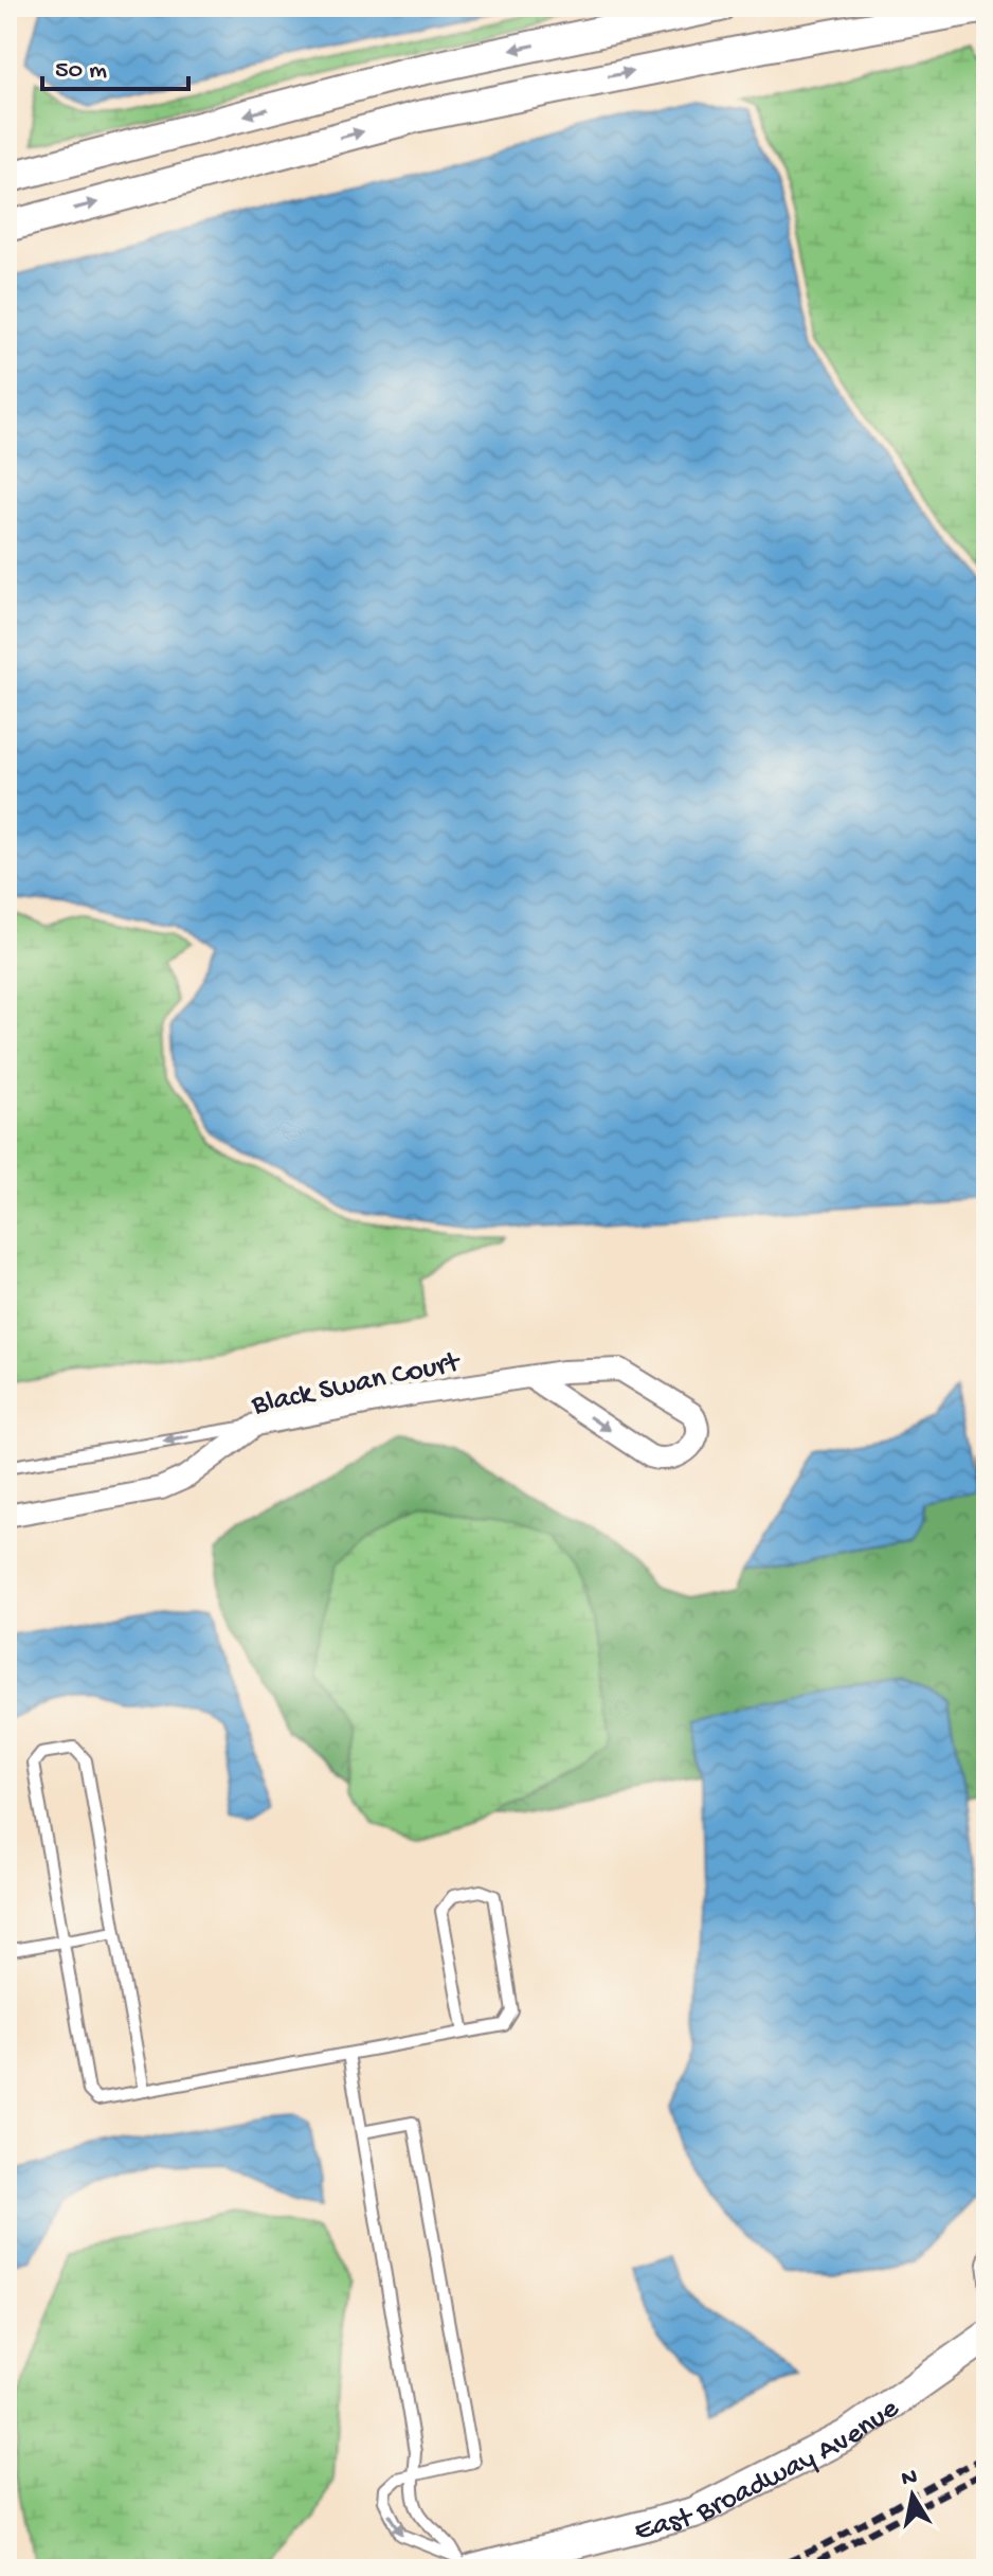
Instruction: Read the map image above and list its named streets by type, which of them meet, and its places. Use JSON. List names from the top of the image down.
{
  "streets": {
    "main road": ["East Broadway Avenue"],
    "street": ["Black Swan Court"]
  },
  "scale_bar": "50 m",
  "north": "top"
}
